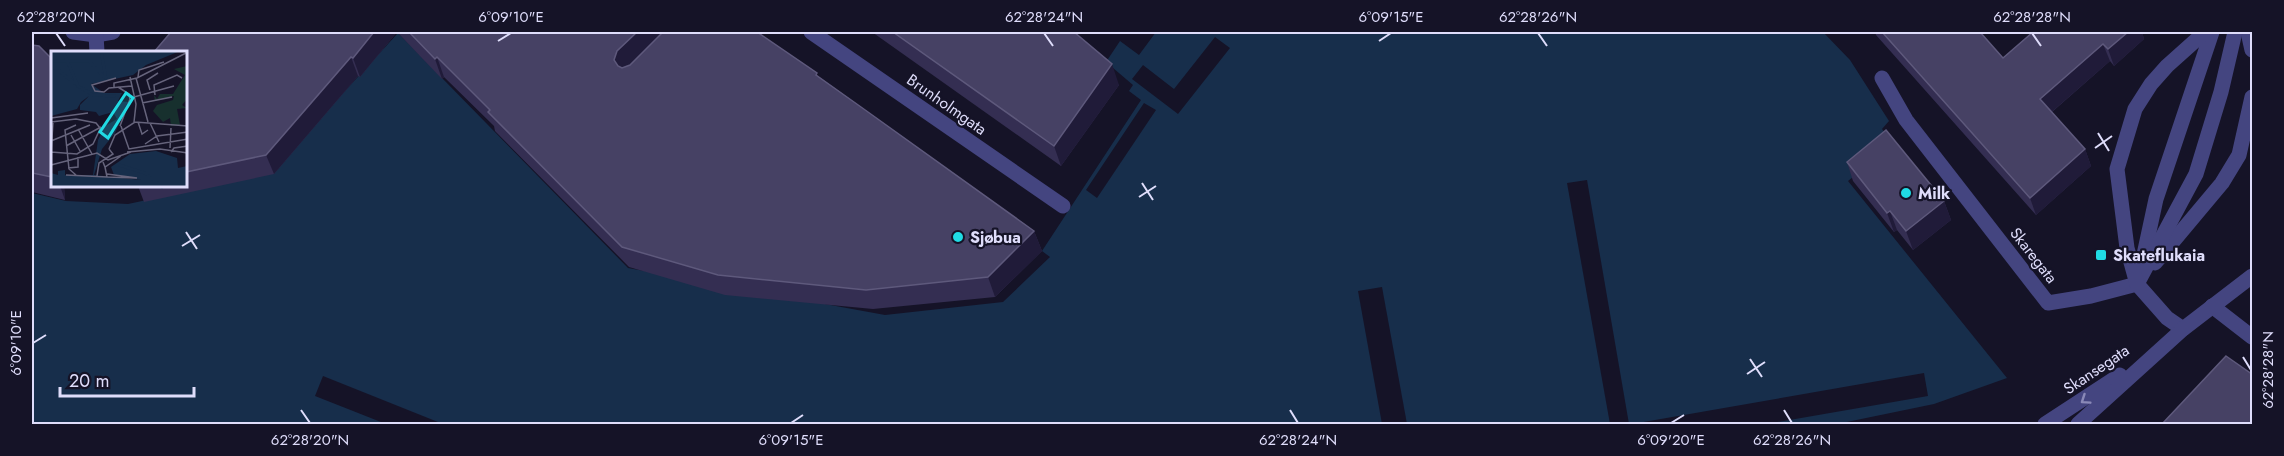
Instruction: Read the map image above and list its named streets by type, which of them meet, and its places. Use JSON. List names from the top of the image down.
{
  "streets": {
    "street": ["Brunholmgata", "Skaregata", "Skansegata"]
  },
  "places": {
    "other": ["Milk", "Sjøbua"],
    "transit": ["Skateflukaia"]
  },
  "scale_bar": "20 m",
  "coordinates": [
    "62°28'20\"N",
    "6°09'10\"E",
    "62°28'24\"N",
    "6°09'15\"E",
    "62°28'26\"N",
    "62°28'28\"N",
    "6°09'20\"E"
  ]
}
